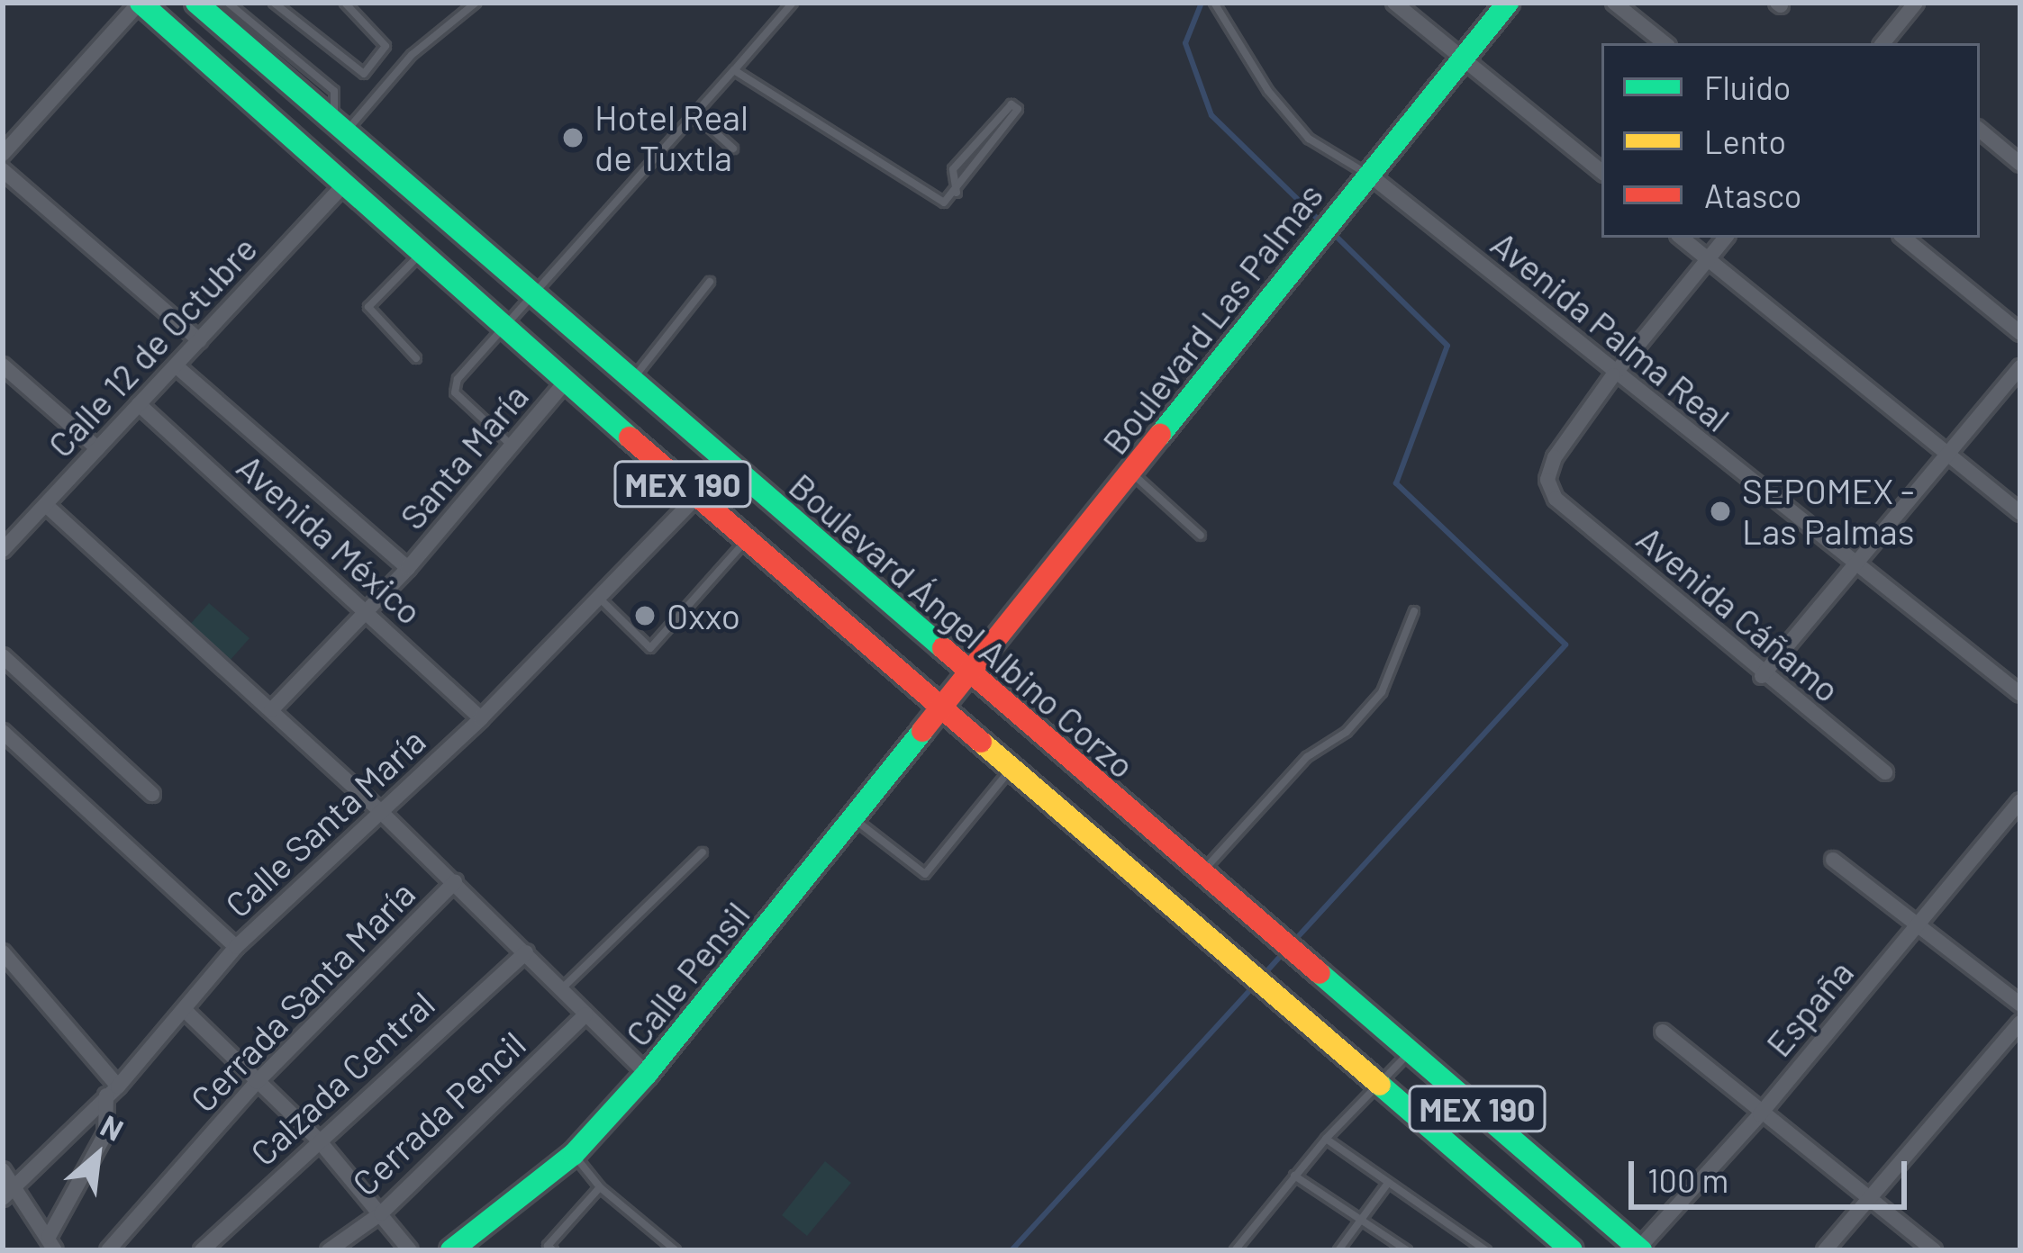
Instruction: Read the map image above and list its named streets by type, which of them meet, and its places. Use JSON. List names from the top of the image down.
{
  "streets": {
    "main road": [
      "Boulevard Las Palmas",
      "MEX 190",
      "Boulevard Ángel Albino Corzo",
      "Calle Pensil"
    ],
    "street": [
      "Avenida Palma Real",
      "Calle 12 de Octubre",
      "Santa María",
      "Avenida México",
      "Avenida Cáñamo",
      "Calle Santa María",
      "Cerrada Santa María",
      "España",
      "Calzada Central",
      "Cerrada Pencil"
    ]
  },
  "crossings": [
    ["Boulevard Las Palmas", "Avenida Palma Real"],
    ["Boulevard Las Palmas", "MEX 190"],
    ["Boulevard Las Palmas", "Boulevard Ángel Albino Corzo"],
    ["Boulevard Las Palmas", "Calle Pensil"],
    ["Avenida Palma Real", "Avenida Cáñamo"],
    ["Calle 12 de Octubre", "MEX 190"],
    ["Calle 12 de Octubre", "Avenida México"],
    ["Santa María", "MEX 190"],
    ["Santa María", "Avenida México"],
    ["MEX 190", "Calle Santa María"],
    ["MEX 190", "Calle Pensil"],
    ["Avenida México", "Calle Santa María"],
    ["Boulevard Ángel Albino Corzo", "España"]
  ],
  "places": ["Hotel Real de Tuxtla", "SEPOMEX - Las Palmas", "Oxxo"],
  "legend": ["Fluido", "Lento", "Atasco"],
  "scale_bar": "100 m",
  "north": "top right"
}
